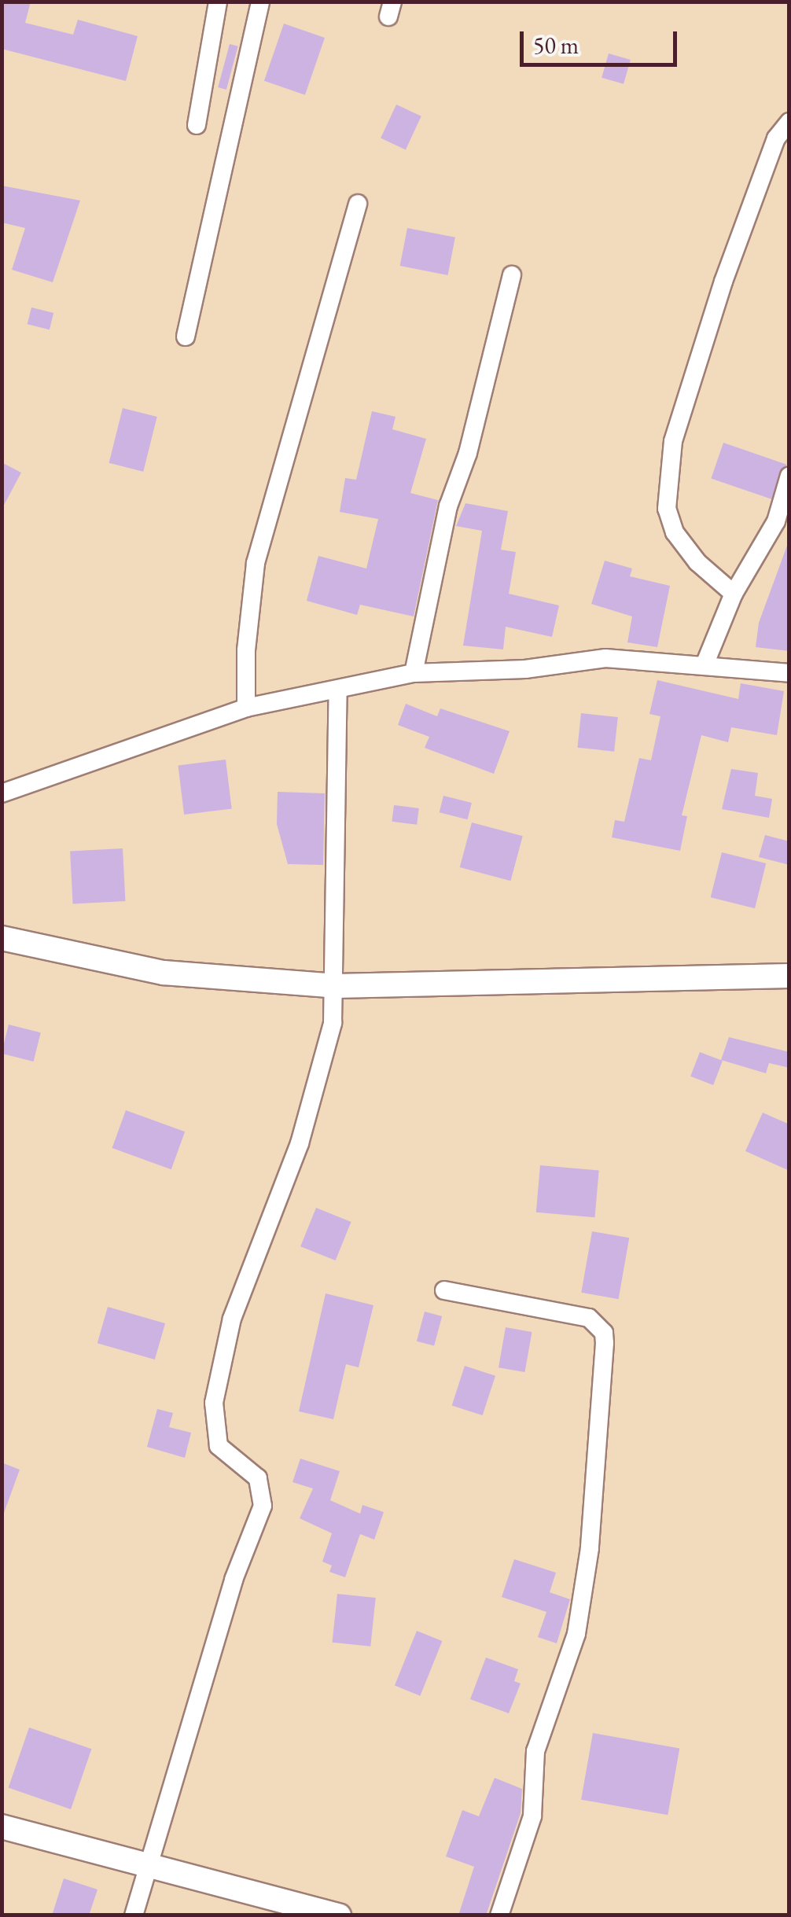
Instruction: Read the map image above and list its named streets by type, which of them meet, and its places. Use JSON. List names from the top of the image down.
{
  "scale_bar": "50 m"
}
